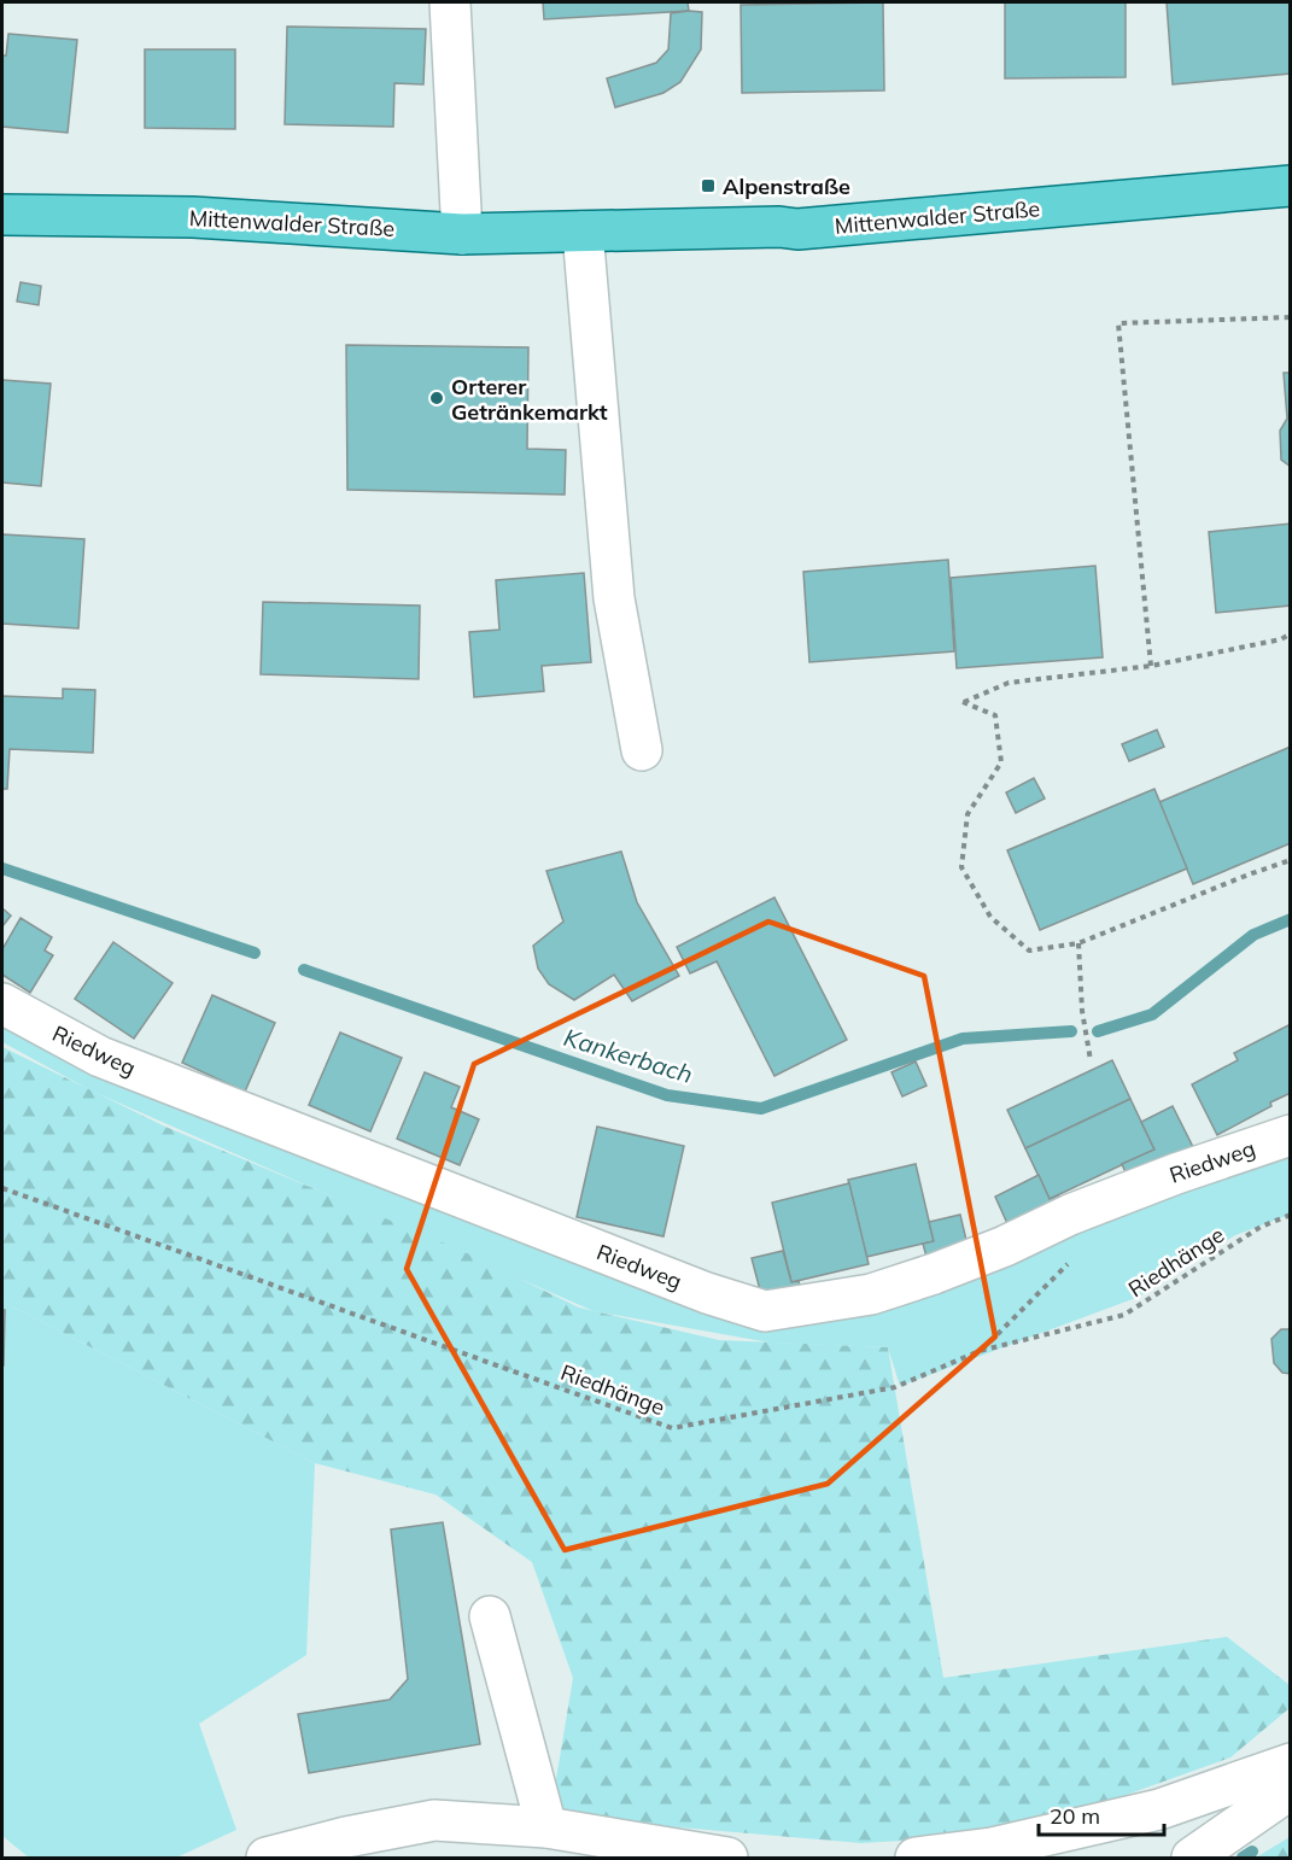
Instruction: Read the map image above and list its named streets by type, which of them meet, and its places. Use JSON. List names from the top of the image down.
{
  "streets": {
    "main road": ["Mittenwalder Straße"],
    "street": ["Riedweg"],
    "path": ["Riedhänge"]
  },
  "water": ["Kankerbach"],
  "places": {
    "transit": ["Alpenstraße"],
    "other": ["Orterer Getränkemarkt"]
  },
  "scale_bar": "20 m"
}
